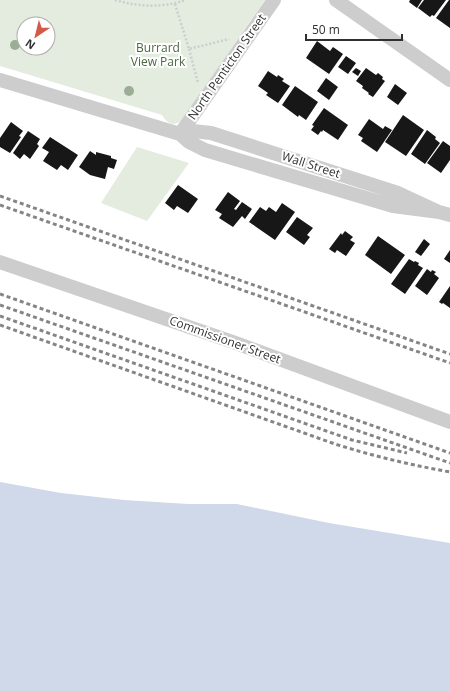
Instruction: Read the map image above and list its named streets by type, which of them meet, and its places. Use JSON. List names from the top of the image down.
{
  "streets": {
    "street": ["North Penticton Street", "Wall Street", "Commissioner Street"]
  },
  "crossings": [
    ["North Penticton Street", "Wall Street"]
  ],
  "parks": ["Burrard View Park"],
  "scale_bar": "50 m",
  "north": "bottom left"
}
